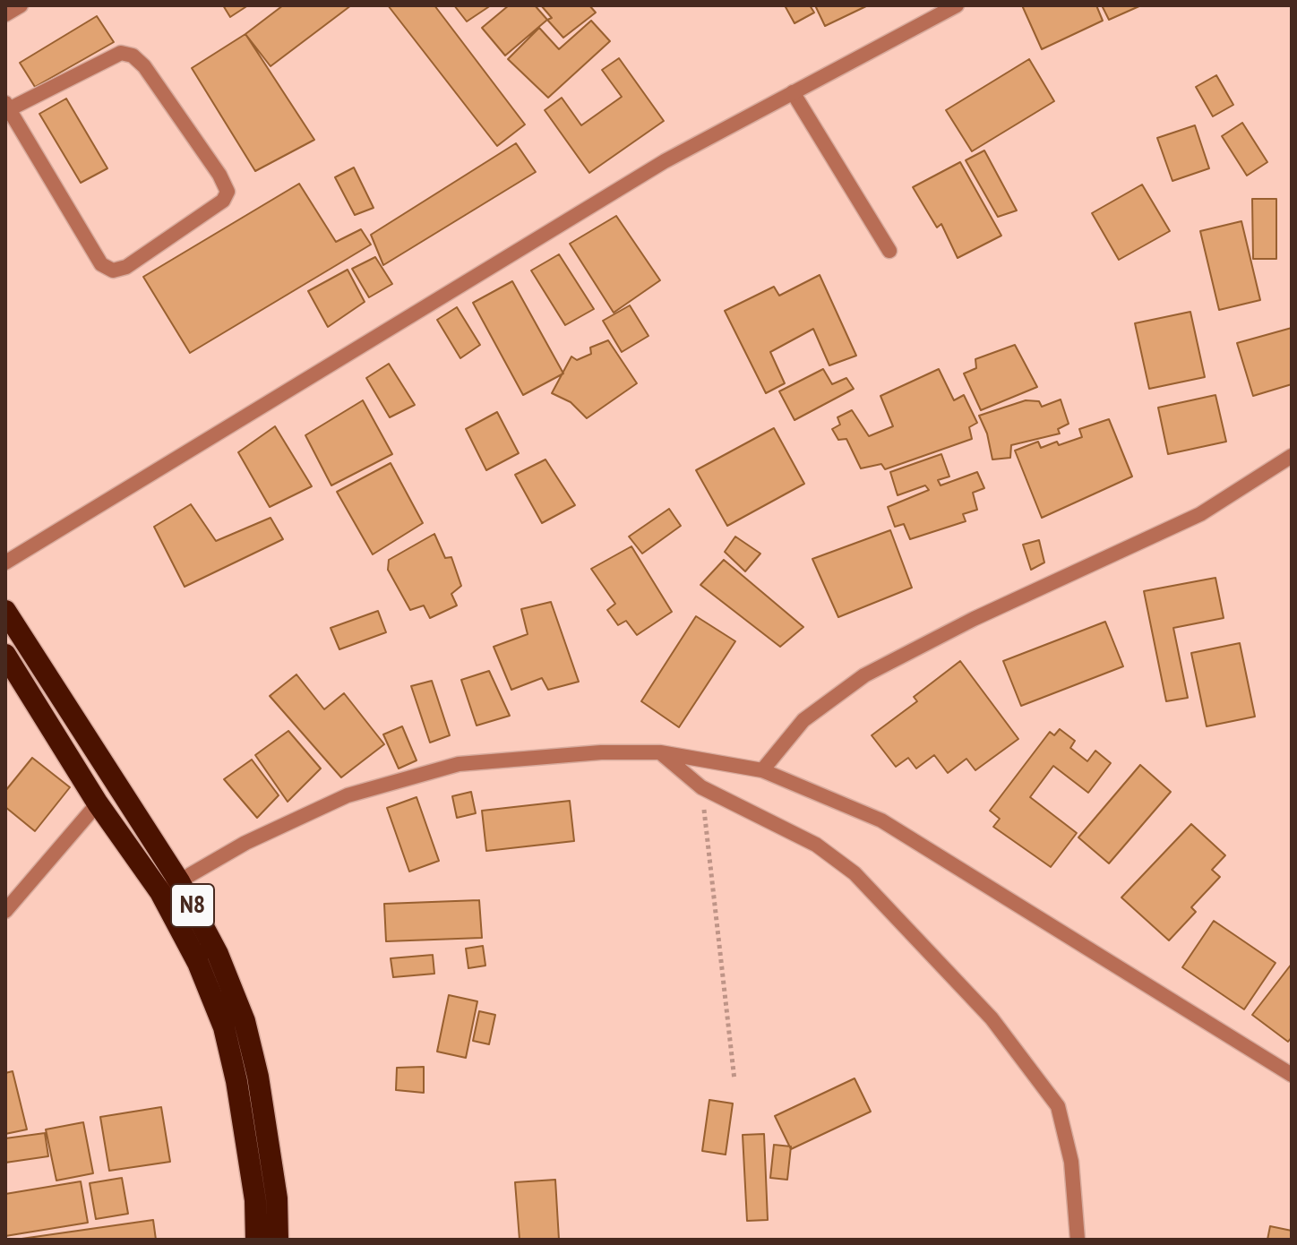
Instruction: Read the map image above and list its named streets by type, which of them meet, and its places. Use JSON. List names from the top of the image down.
{
  "streets": {
    "highway": ["N8"]
  }
}
